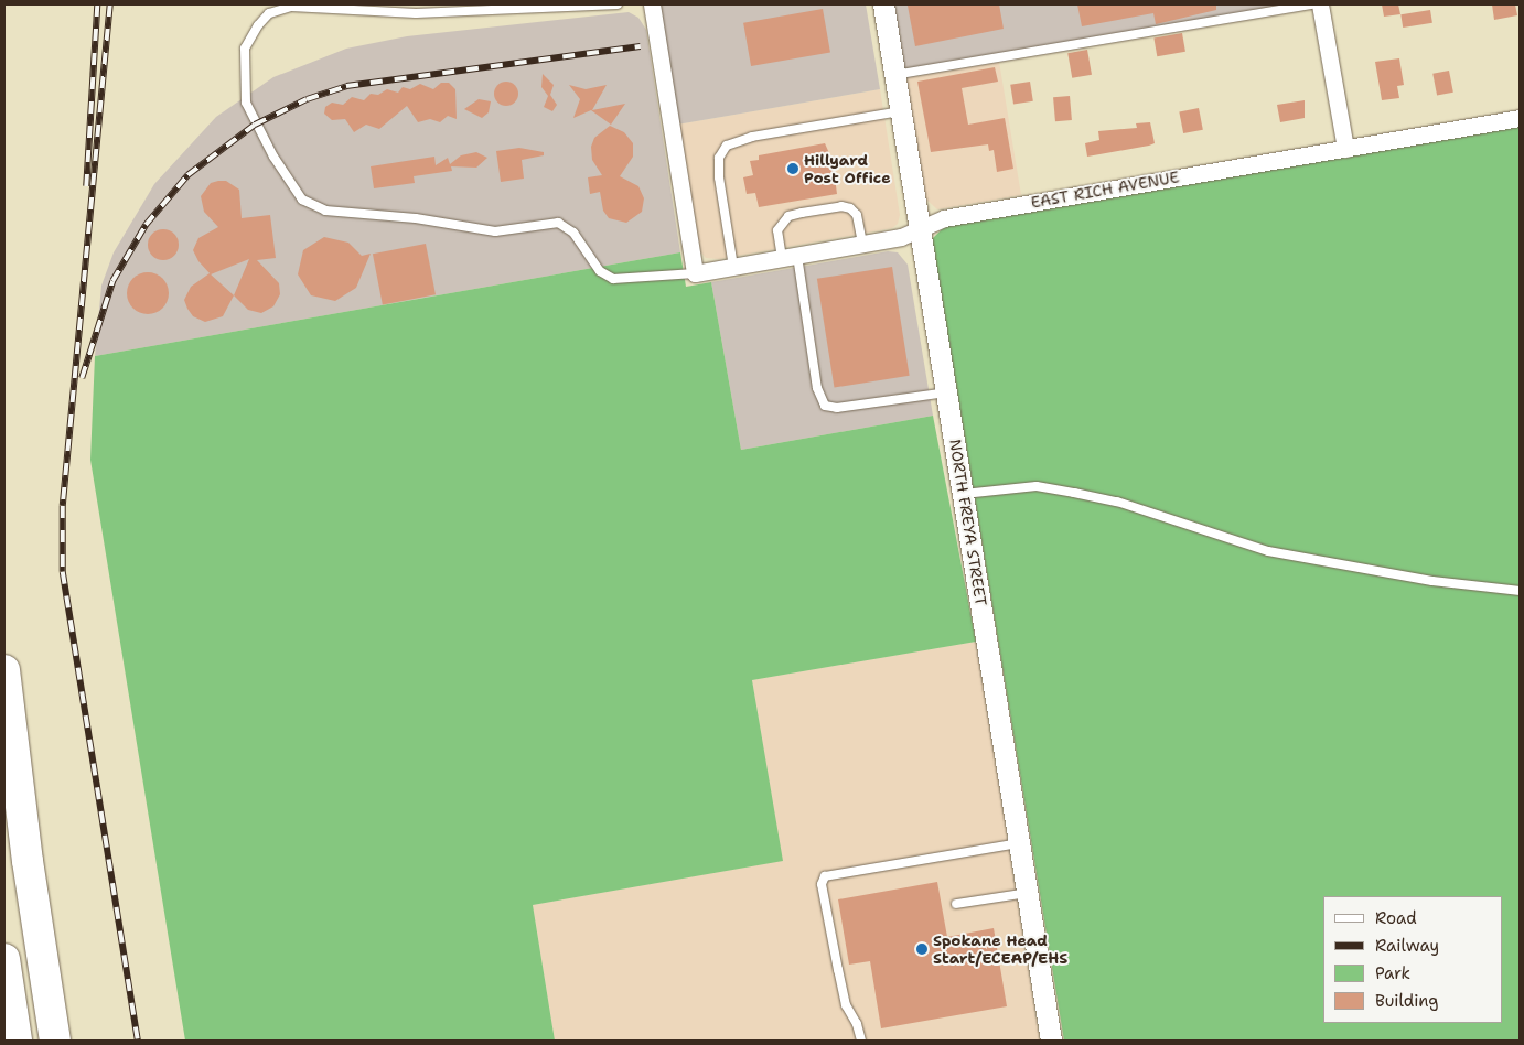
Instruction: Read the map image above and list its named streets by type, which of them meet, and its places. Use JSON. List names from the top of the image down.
{
  "streets": {
    "street": ["EAST RICH AVENUE", "NORTH FREYA STREET"]
  },
  "crossings": [
    ["EAST RICH AVENUE", "NORTH FREYA STREET"]
  ],
  "places": ["Hillyard Post Office", "Spokane Head Start/ECEAP/EHS"],
  "legend": [
    "Road",
    "Railway",
    "Park",
    "Building"
  ]
}
